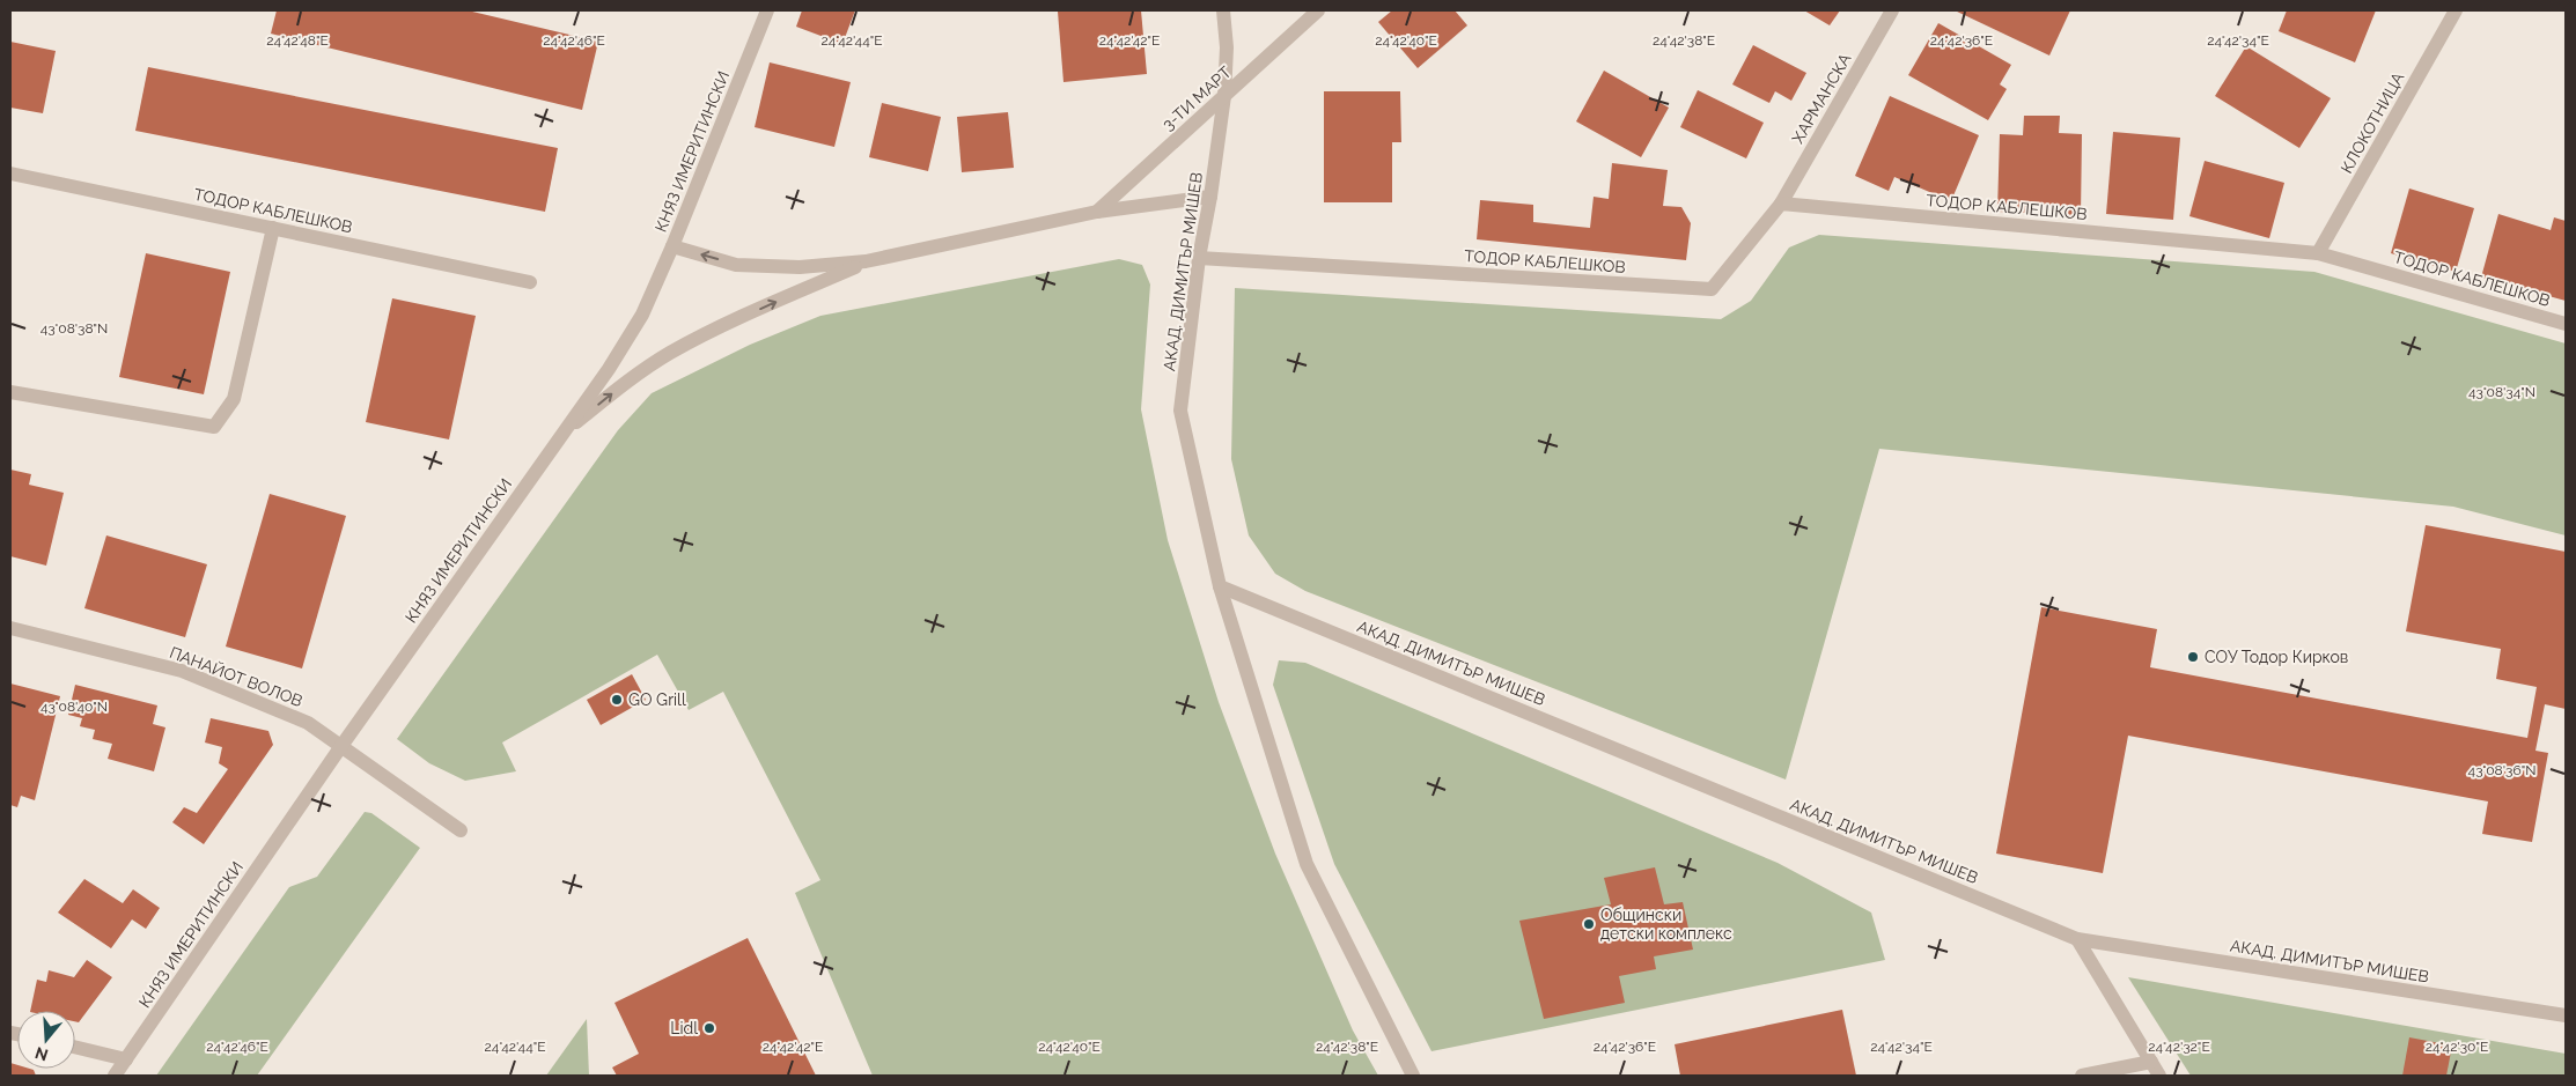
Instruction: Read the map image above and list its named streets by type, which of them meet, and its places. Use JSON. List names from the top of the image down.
{
  "streets": {
    "street": [
      "3-ТИ МАРТ",
      "ХАРМАНСКА",
      "КЛОКОТНИЦА",
      "КНЯЗ ИМЕРИТИНСКИ",
      "ТОДОР КАБЛЕШКОВ",
      "АКАД. ДИМИТЪР МИШЕВ",
      "ПАНАЙОТ ВОЛОВ"
    ]
  },
  "crossings": [
    ["3-ТИ МАРТ", "АКАД. ДИМИТЪР МИШЕВ"],
    ["ХАРМАНСКА", "ТОДОР КАБЛЕШКОВ"],
    ["КЛОКОТНИЦА", "ТОДОР КАБЛЕШКОВ"],
    ["КНЯЗ ИМЕРИТИНСКИ", "ПАНАЙОТ ВОЛОВ"],
    ["ТОДОР КАБЛЕШКОВ", "АКАД. ДИМИТЪР МИШЕВ"]
  ],
  "places": [
    "СОУ Тодор Кирков",
    "GO Grill",
    "Общински детски комплекс",
    "Lidl"
  ],
  "north": "bottom",
  "coordinates": [
    "24°42'48\"E",
    "24°42'46\"E",
    "24°42'44\"E",
    "24°42'42\"E",
    "24°42'40\"E",
    "24°42'38\"E",
    "24°42'36\"E",
    "24°42'34\"E",
    "43°08'38\"N",
    "43°08'34\"N",
    "43°08'40\"N",
    "43°08'36\"N",
    "24°42'32\"E",
    "24°42'30\"E"
  ]
}
